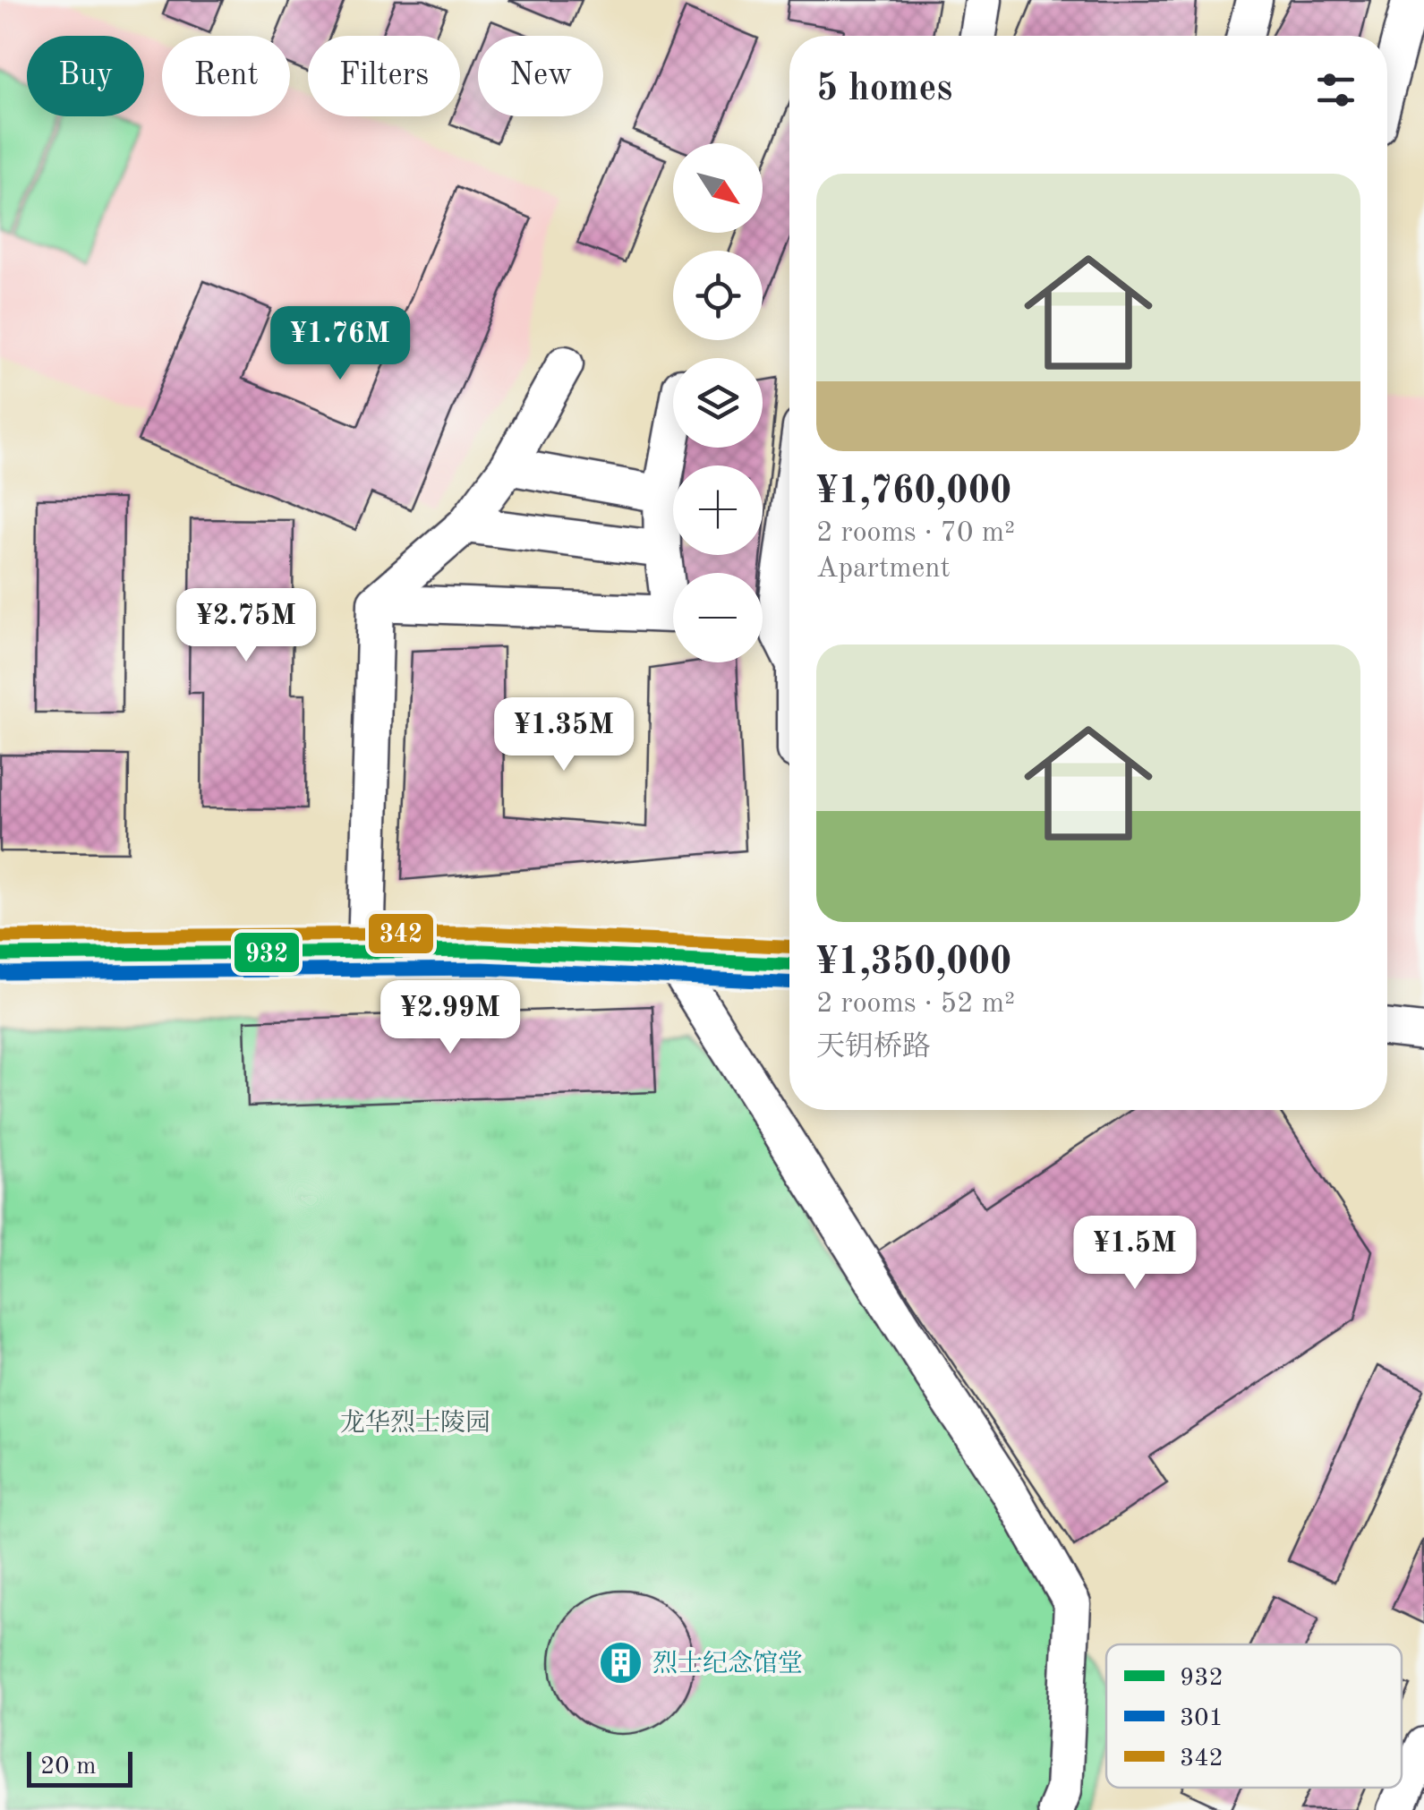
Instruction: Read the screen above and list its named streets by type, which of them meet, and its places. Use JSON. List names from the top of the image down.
{
  "parks": ["龙华烈士陵园"],
  "places": {
    "building": ["烈士纪念馆堂"]
  },
  "lines": ["transit line 342", "transit line 932", "transit line 301"],
  "legend": ["932", "301", "342"],
  "scale_bar": "20 m",
  "north": "bottom right",
  "page": {
    "chip": [
      "Buy",
      "Rent",
      "Filters",
      "New"
    ],
    "heading": "5 homes",
    "map_buttons": ["+", "−"],
    "list": [
      {
        "name": "¥1,760,000",
        "note": "2 rooms · 70 m² · Apartment"
      },
      {
        "name": "¥1,350,000",
        "note": "2 rooms · 52 m² · 天钥桥路"
      }
    ],
    "price": [
      "¥1.76M",
      "¥2.75M",
      "¥1.35M",
      "¥2.99M",
      "¥1.5M"
    ],
    "scale": "20 m"
  }
}
